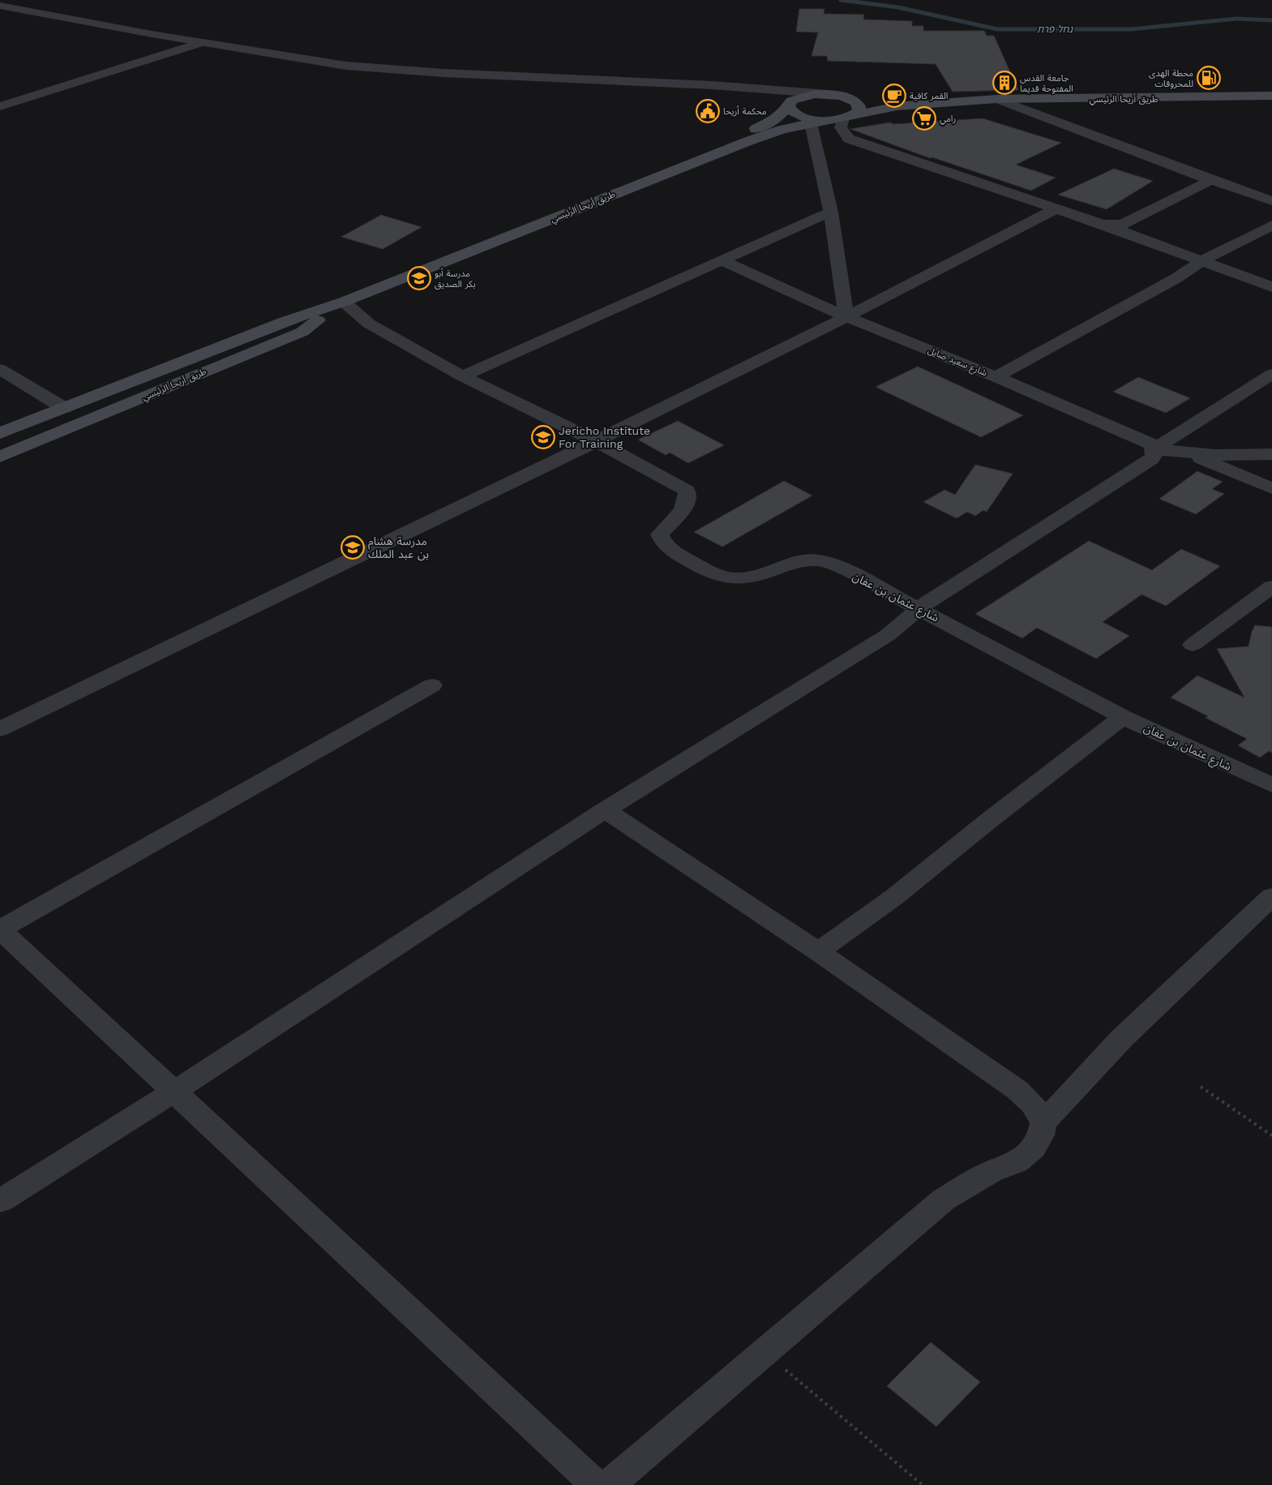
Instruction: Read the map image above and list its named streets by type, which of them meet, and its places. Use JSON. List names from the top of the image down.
{
  "streets": {
    "main road": ["طريق أريحا الرئيسي"],
    "street": ["شارع سعيد صايل", "شارع عثمان بن عفان"]
  },
  "water": ["נחל פרת"],
  "places": {
    "fuel station": ["محطة الهدى للمحروقات"],
    "building": ["جامعة القدس المفتوحة قديما"],
    "cafe": ["القمر كافية"],
    "public building": ["محكمة أريحا"],
    "supermarket": ["رامي"],
    "school or university": ["مدرسة أبو بكر الصديق", "Jericho Institute For Training", "مدرسة هشام بن عبد الملك"]
  }
}
